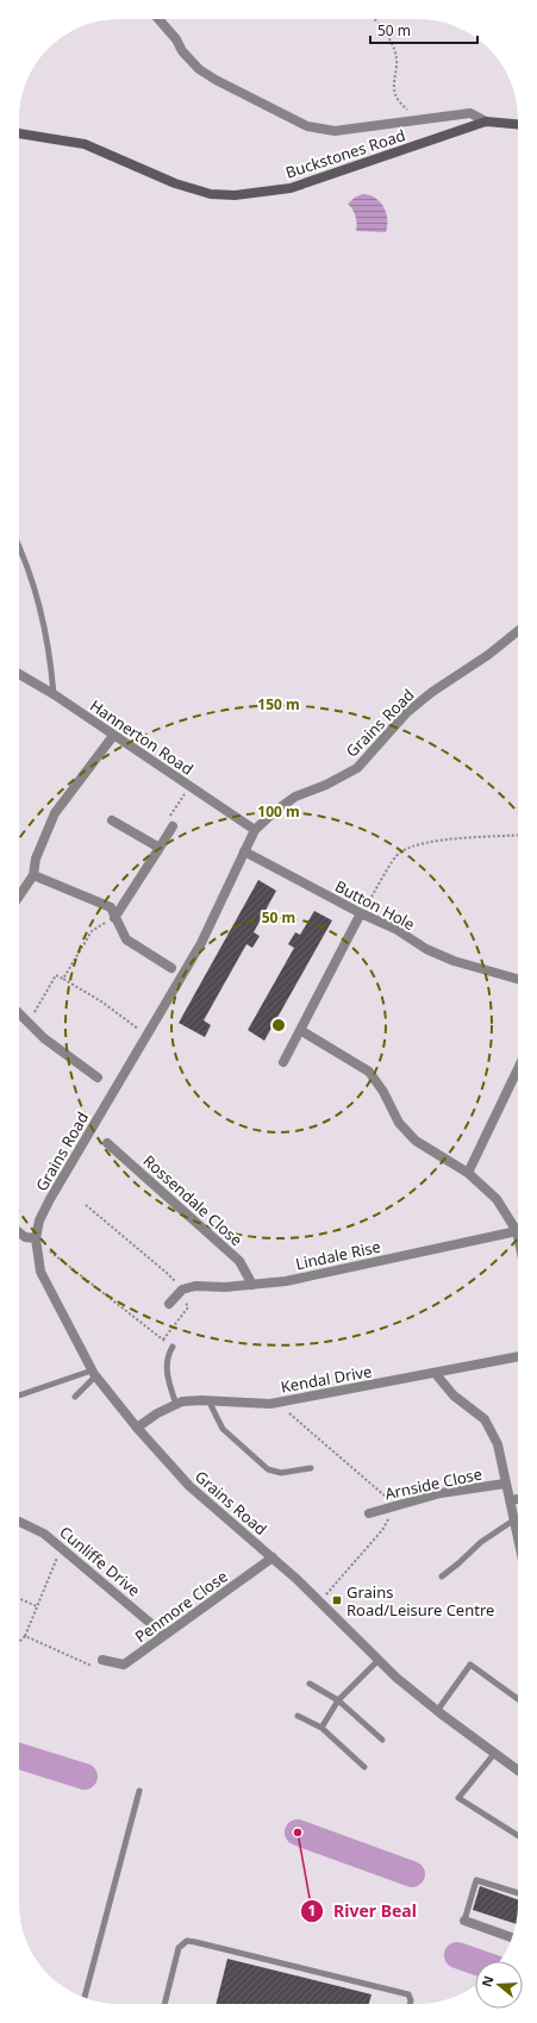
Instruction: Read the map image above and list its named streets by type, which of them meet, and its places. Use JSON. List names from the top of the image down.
{
  "streets": {
    "main road": ["Buckstones Road"],
    "street": [
      "Grains Road",
      "Hannerton Road",
      "Button Hole",
      "Rossendale Close",
      "Lindale Rise",
      "Kendal Drive",
      "Arnside Close",
      "Cunliffe Drive",
      "Penmore Close"
    ]
  },
  "crossings": [
    ["Grains Road", "Hannerton Road"],
    ["Grains Road", "Button Hole"],
    ["Grains Road", "Kendal Drive"],
    ["Grains Road", "Penmore Close"],
    ["Rossendale Close", "Lindale Rise"],
    ["Cunliffe Drive", "Penmore Close"]
  ],
  "places": {
    "transit": ["Grains Road/Leisure Centre"],
    "other": ["River Beal"]
  },
  "scale_bar": "50 m",
  "north": "left",
  "rings": ["150 m", "100 m", "50 m"]
}
